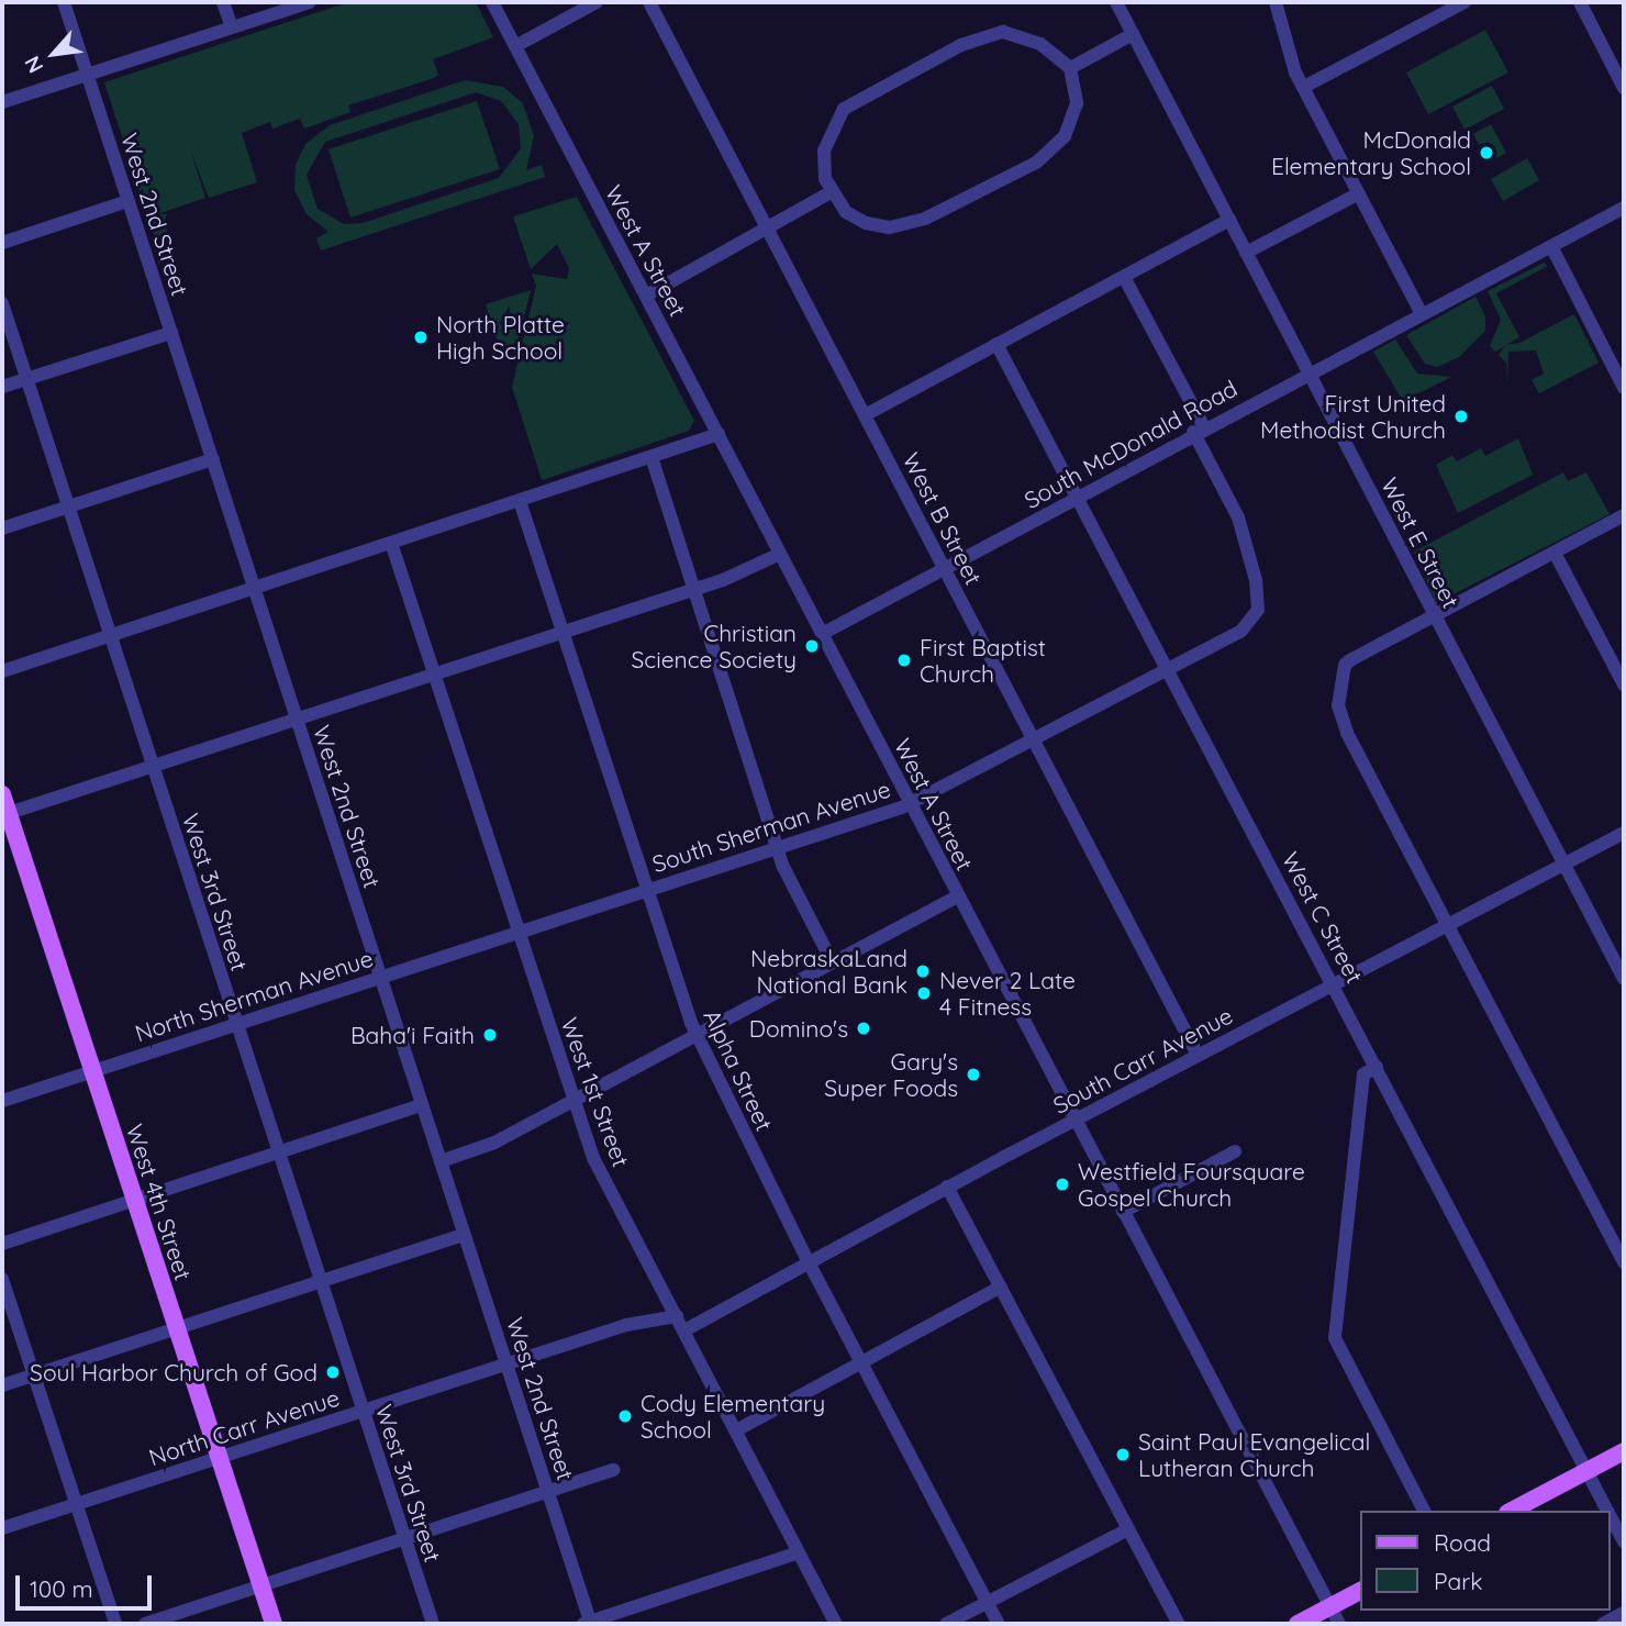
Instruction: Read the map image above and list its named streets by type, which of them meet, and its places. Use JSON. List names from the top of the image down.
{
  "streets": {
    "main road": ["West 4th Street"],
    "street": [
      "West 2nd Street",
      "West A Street",
      "South McDonald Road",
      "West B Street",
      "West E Street",
      "South Sherman Avenue",
      "West 3rd Street",
      "West C Street",
      "North Sherman Avenue",
      "South Carr Avenue",
      "Alpha Street",
      "West 1st Street",
      "North Carr Avenue"
    ]
  },
  "crossings": [
    ["West 2nd Street", "North Sherman Avenue"],
    ["West 2nd Street", "North Carr Avenue"],
    ["West A Street", "South McDonald Road"],
    ["West A Street", "South Sherman Avenue"],
    ["West A Street", "South Carr Avenue"],
    ["South McDonald Road", "West B Street"],
    ["South McDonald Road", "West E Street"],
    ["South McDonald Road", "South Sherman Avenue"],
    ["South McDonald Road", "West C Street"],
    ["West B Street", "South Sherman Avenue"],
    ["West B Street", "South Carr Avenue"],
    ["West E Street", "South Carr Avenue"],
    ["South Sherman Avenue", "West C Street"],
    ["South Sherman Avenue", "North Sherman Avenue"],
    ["South Sherman Avenue", "Alpha Street"],
    ["South Sherman Avenue", "West 1st Street"],
    ["West 3rd Street", "North Sherman Avenue"],
    ["West 3rd Street", "North Carr Avenue"],
    ["West C Street", "South Carr Avenue"],
    ["North Sherman Avenue", "West 1st Street"],
    ["North Sherman Avenue", "West 4th Street"],
    ["South Carr Avenue", "Alpha Street"],
    ["South Carr Avenue", "West 1st Street"],
    ["West 1st Street", "North Carr Avenue"],
    ["West 4th Street", "North Carr Avenue"]
  ],
  "places": [
    "McDonald Elementary School",
    "North Platte High School",
    "First United Methodist Church",
    "Christian Science Society",
    "First Baptist Church",
    "NebraskaLand National Bank",
    "Never 2 Late 4 Fitness",
    "Domino's",
    "Baha'i Faith",
    "Gary's Super Foods",
    "Westfield Foursquare Gospel Church",
    "Soul Harbor Church of God",
    "Cody Elementary School",
    "Saint Paul Evangelical Lutheran Church"
  ],
  "legend": ["Road", "Park"],
  "scale_bar": "100 m",
  "north": "bottom left"
}
